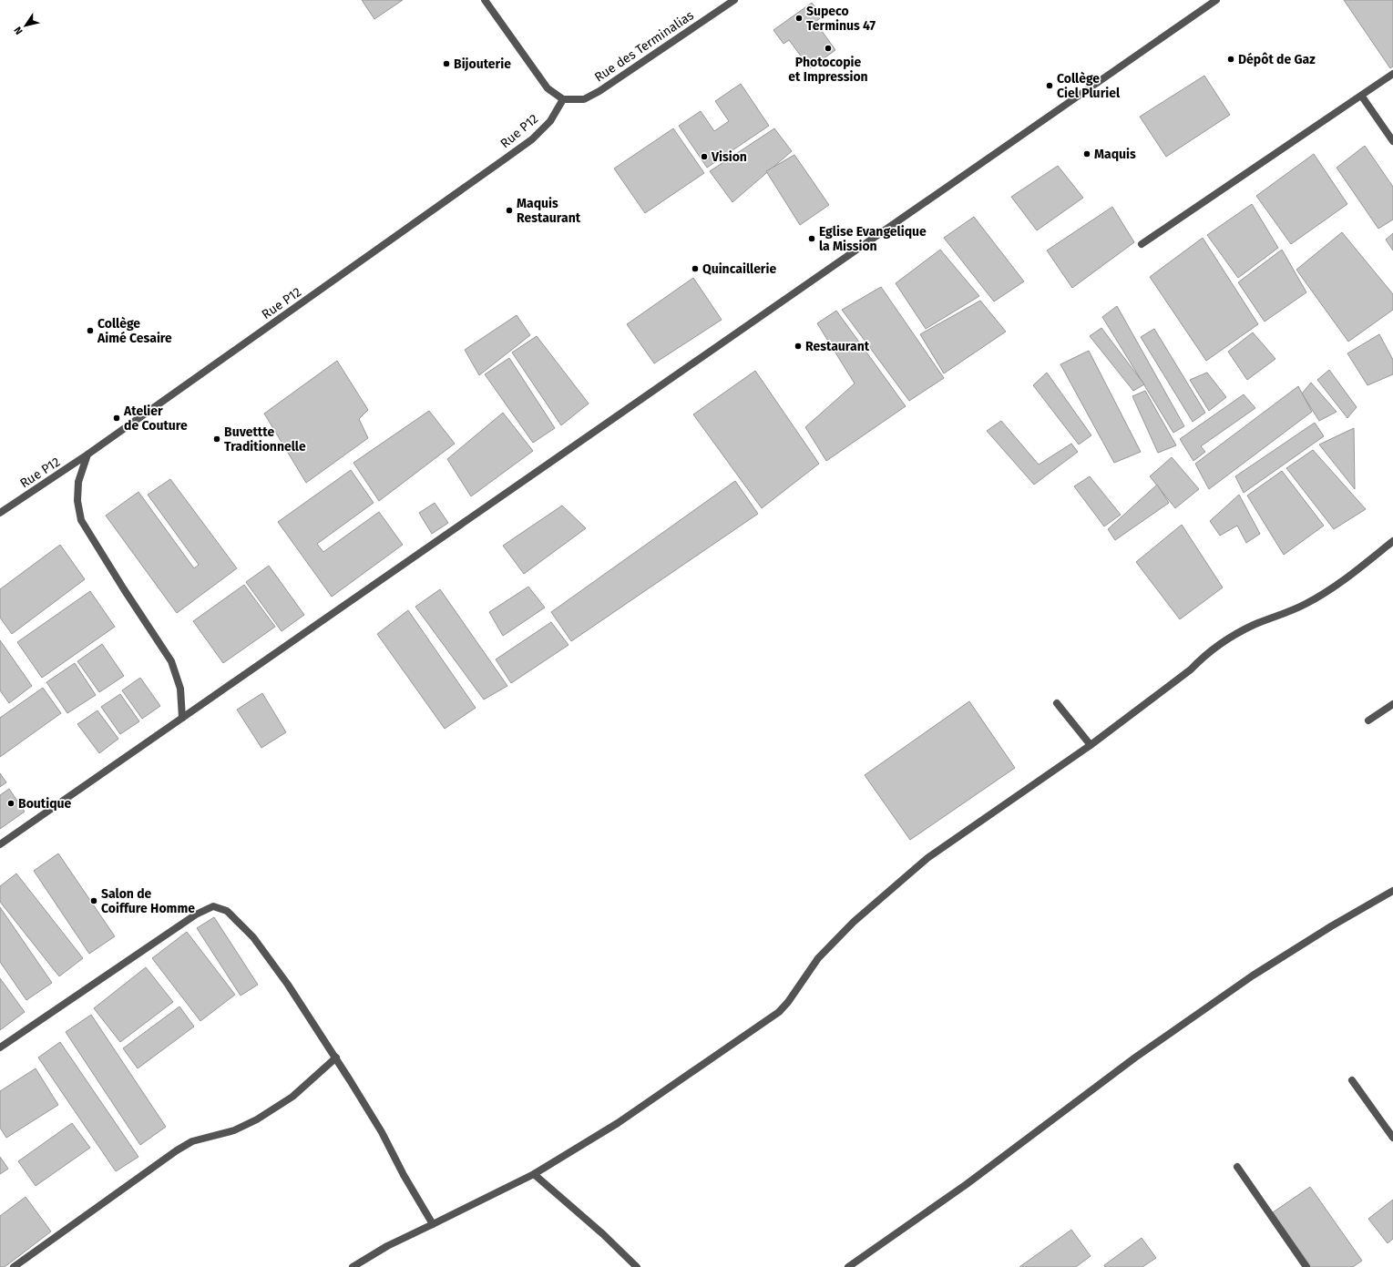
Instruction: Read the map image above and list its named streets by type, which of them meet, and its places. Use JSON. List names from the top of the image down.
{
  "streets": {
    "street": ["Rue des Terminalias", "Rue P12"]
  },
  "crossings": [
    ["Rue des Terminalias", "Rue P12"]
  ],
  "places": [
    "Supeco Terminus 47",
    "Photocopie et Impression",
    "Dépôt de Gaz",
    "Bijouterie",
    "Collège Ciel Pluriel",
    "Maquis",
    "Vision",
    "Maquis Restaurant",
    "Eglise Evangelique la Mission",
    "Quincaillerie",
    "Collège Aimé Cesaire",
    "Restaurant",
    "Atelier de Couture",
    "Buvettte Traditionnelle",
    "Boutique",
    "Salon de Coiffure Homme"
  ],
  "north": "bottom left"
}
